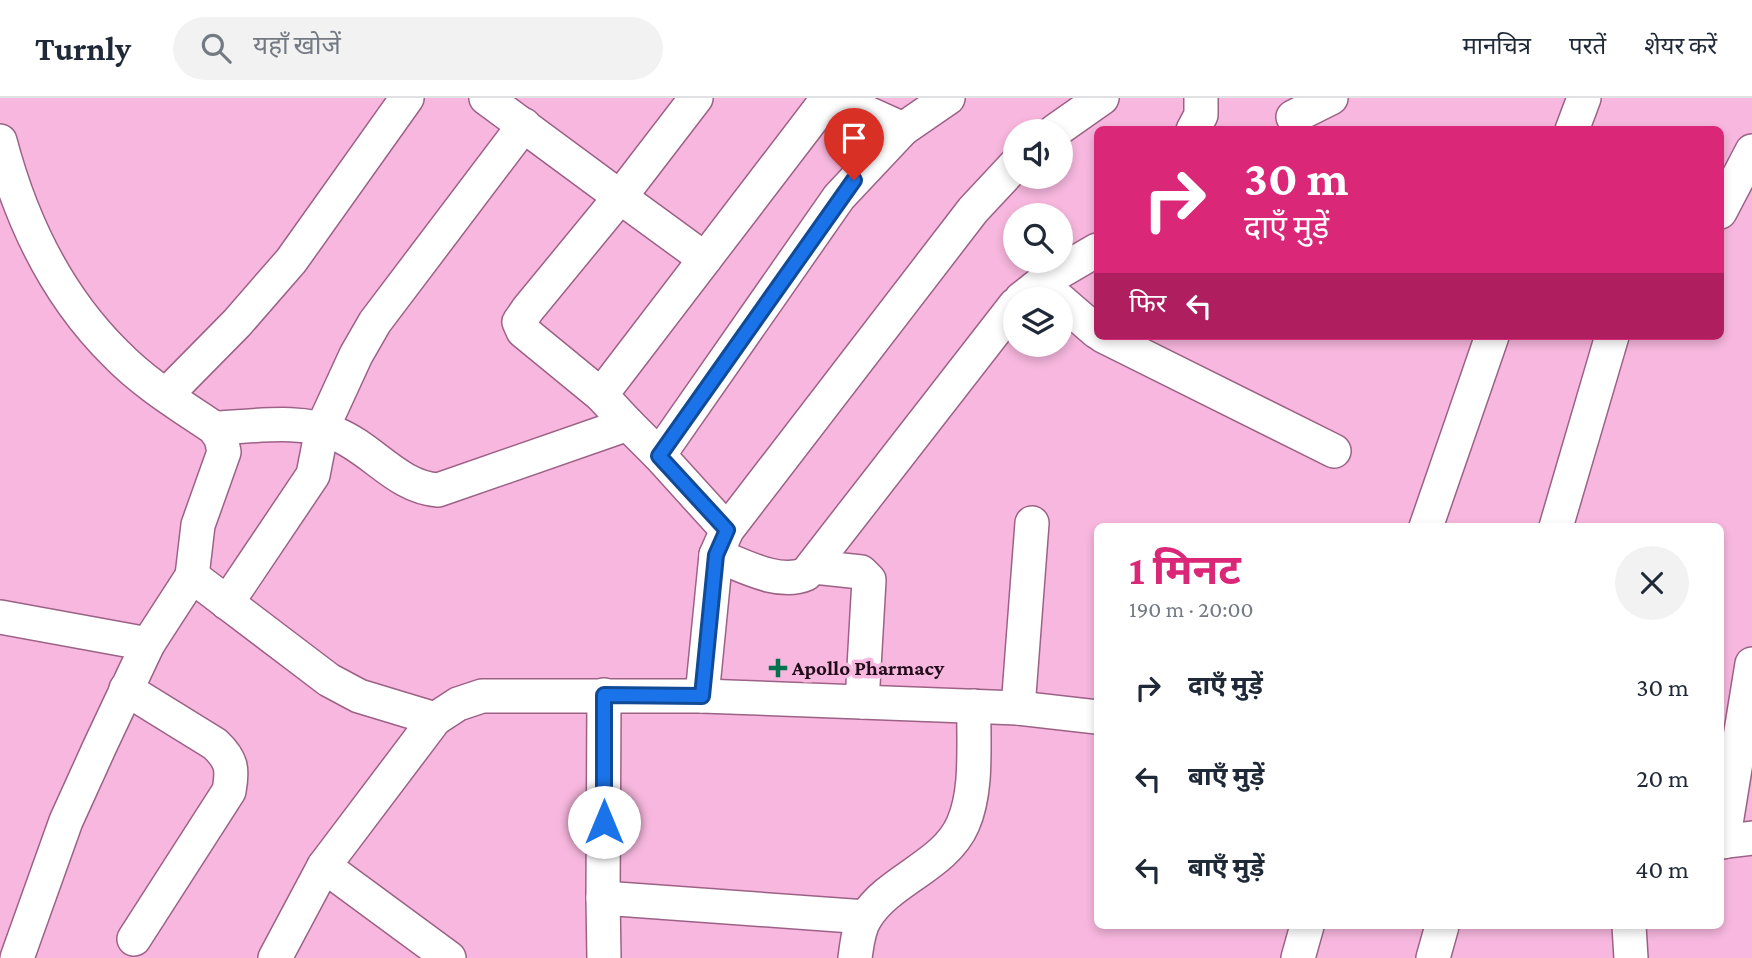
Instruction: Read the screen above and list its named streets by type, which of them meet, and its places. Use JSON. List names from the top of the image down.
{
  "places": {
    "health": ["Apollo Pharmacy"]
  },
  "page": {
    "header": "Turnly",
    "search": "यहाँ खोजें",
    "nav": ["मानचित्र", "परतें", "शेयर करें"],
    "turn": ["30 m", "दाएँ मुड़ें"],
    "then": "फिर",
    "heading": ["1 मिनट", "190 m · 20:00"],
    "list": [
      {
        "name": "दाएँ मुड़ें",
        "value": "30 m"
      },
      {
        "name": "बाएँ मुड़ें",
        "value": "20 m"
      },
      {
        "name": "बाएँ मुड़ें",
        "value": "40 m"
      }
    ]
  }
}
